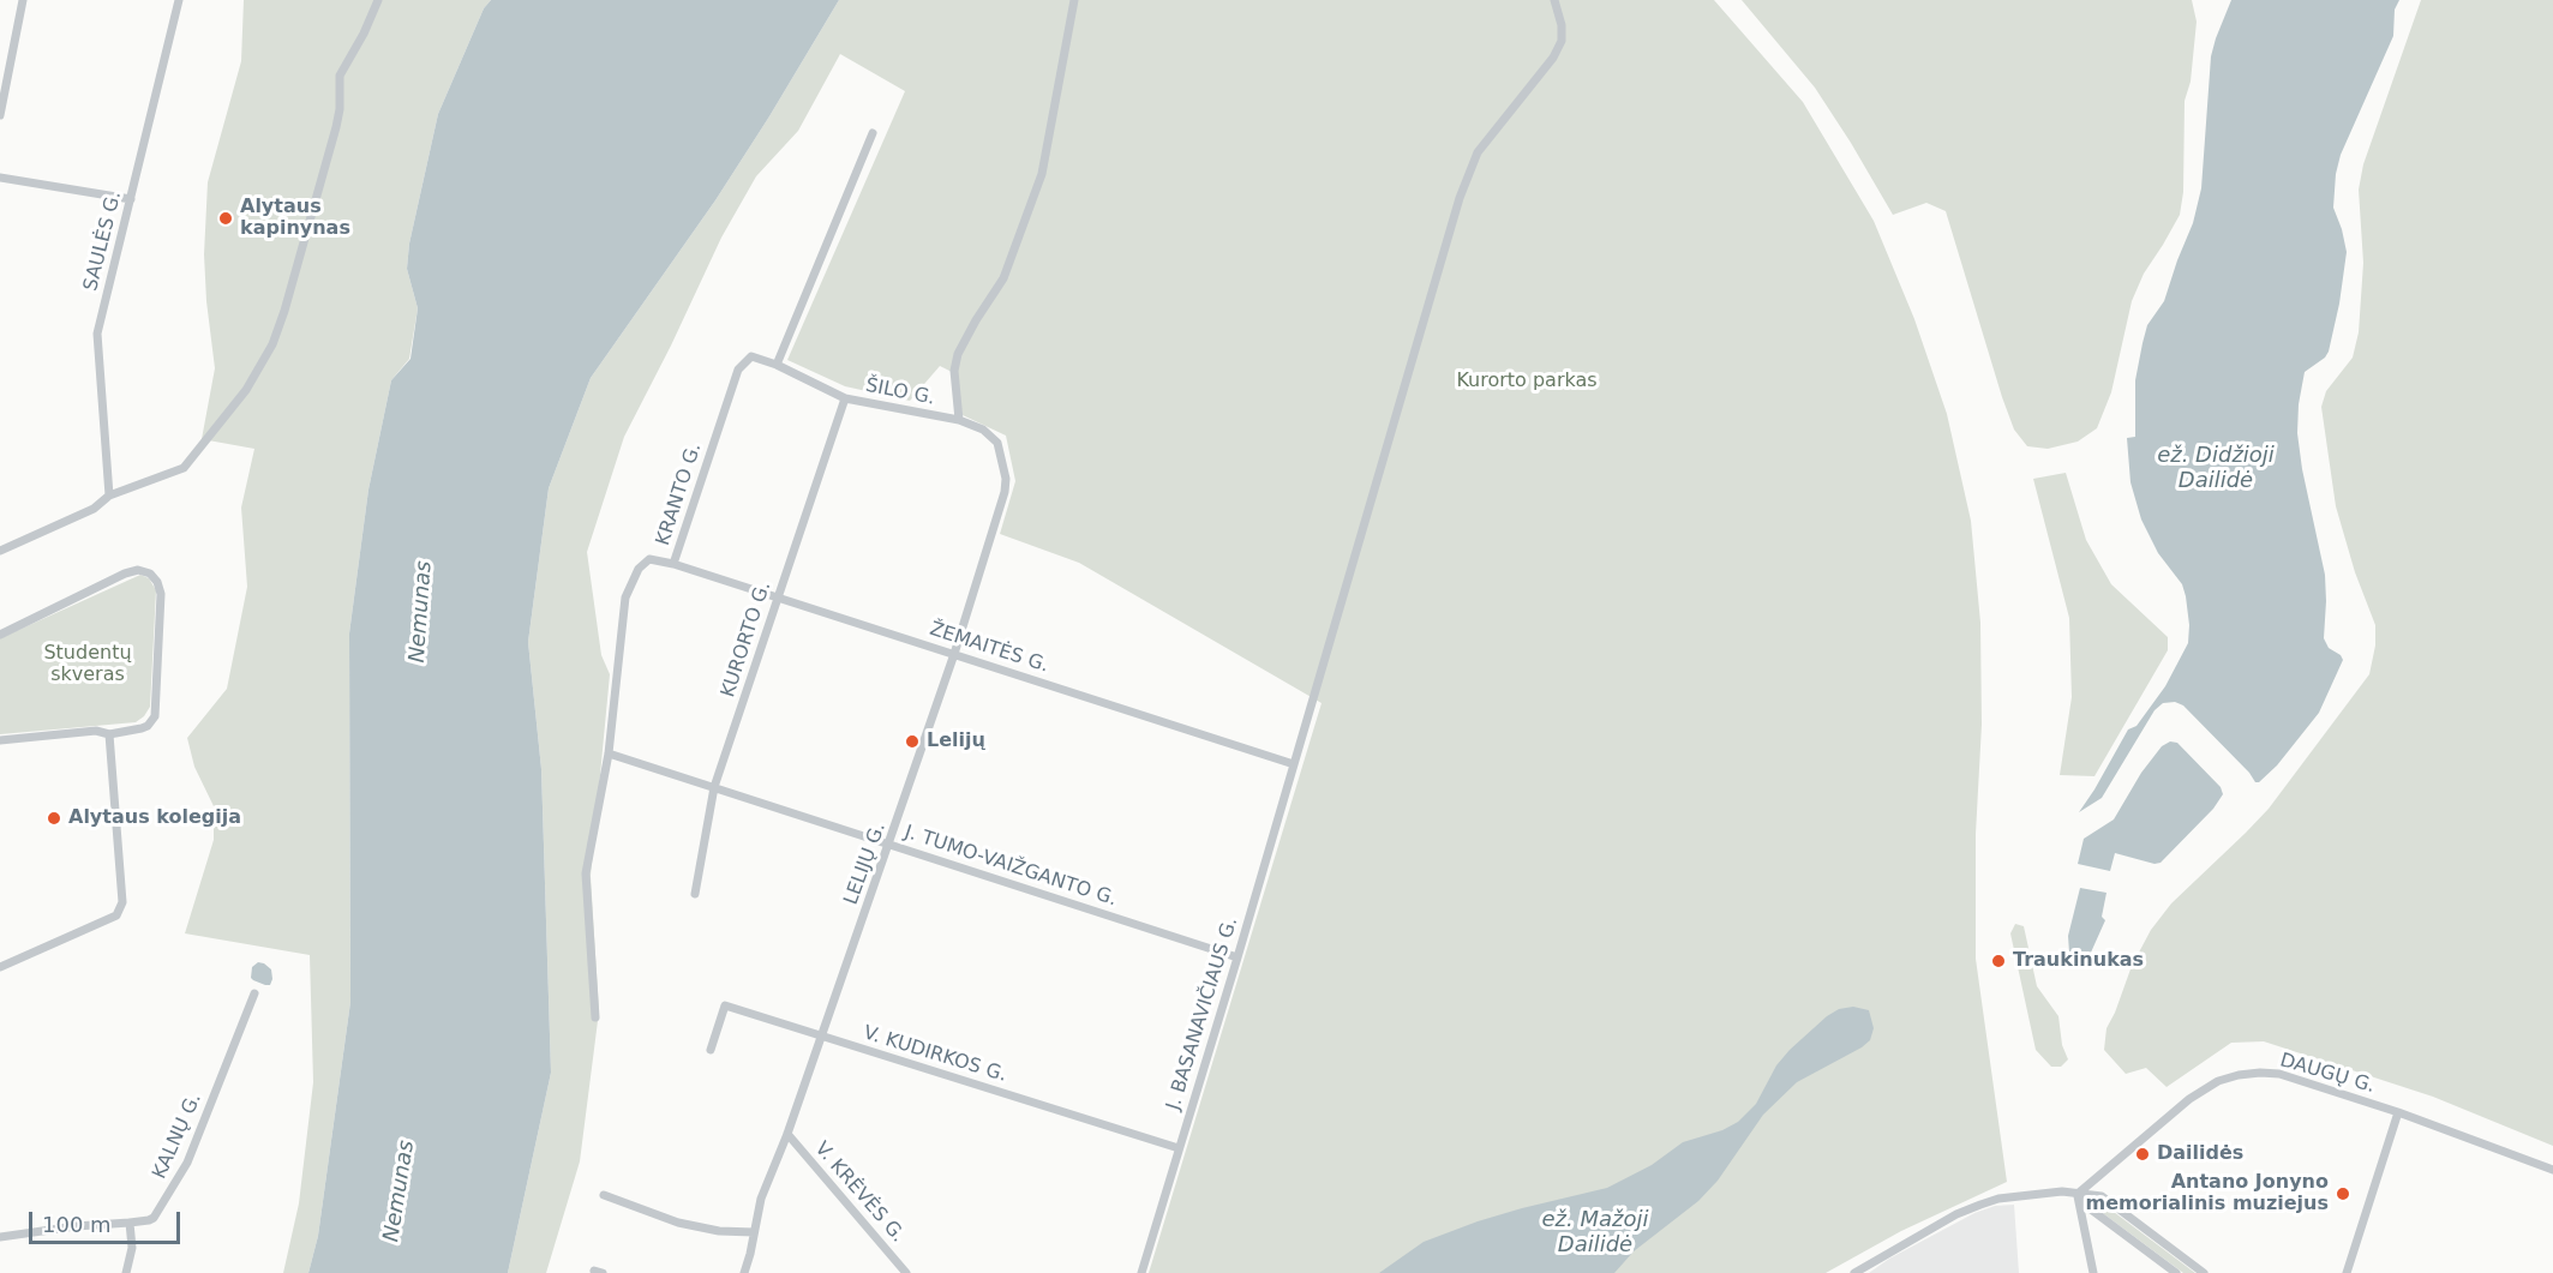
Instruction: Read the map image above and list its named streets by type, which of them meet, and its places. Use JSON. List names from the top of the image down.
{
  "streets": {
    "street": [
      "SAULĖS G.",
      "ŠILO G.",
      "KRANTO G.",
      "KURORTO G.",
      "ŽEMAITĖS G.",
      "LELIJŲ G.",
      "J. TUMO-VAIŽGANTO G.",
      "J. BASANAVIČIAUS G.",
      "V. KUDIRKOS G.",
      "DAUGŲ G.",
      "KALNŲ G.",
      "V. KRĖVĖS G."
    ]
  },
  "crossings": [
    ["ŠILO G.", "KRANTO G."],
    ["ŠILO G.", "KURORTO G."],
    ["ŠILO G.", "LELIJŲ G."],
    ["KRANTO G.", "ŽEMAITĖS G."],
    ["KRANTO G.", "J. TUMO-VAIŽGANTO G."],
    ["KURORTO G.", "ŽEMAITĖS G."],
    ["KURORTO G.", "J. TUMO-VAIŽGANTO G."],
    ["ŽEMAITĖS G.", "LELIJŲ G."],
    ["ŽEMAITĖS G.", "J. BASANAVIČIAUS G."],
    ["LELIJŲ G.", "J. TUMO-VAIŽGANTO G."],
    ["LELIJŲ G.", "V. KUDIRKOS G."],
    ["LELIJŲ G.", "V. KRĖVĖS G."],
    ["J. TUMO-VAIŽGANTO G.", "J. BASANAVIČIAUS G."],
    ["J. BASANAVIČIAUS G.", "V. KUDIRKOS G."]
  ],
  "water": ["ež. Didžioji Dailidė", "Nemunas", "ež. Mažoji Dailidė"],
  "parks": ["Kurorto parkas", "Studentų skveras"],
  "places": [
    "Alytaus kapinynas",
    "Lelijų",
    "Alytaus kolegija",
    "Traukinukas",
    "Dailidės",
    "Antano Jonyno memorialinis muziejus"
  ],
  "scale_bar": "100 m"
}
